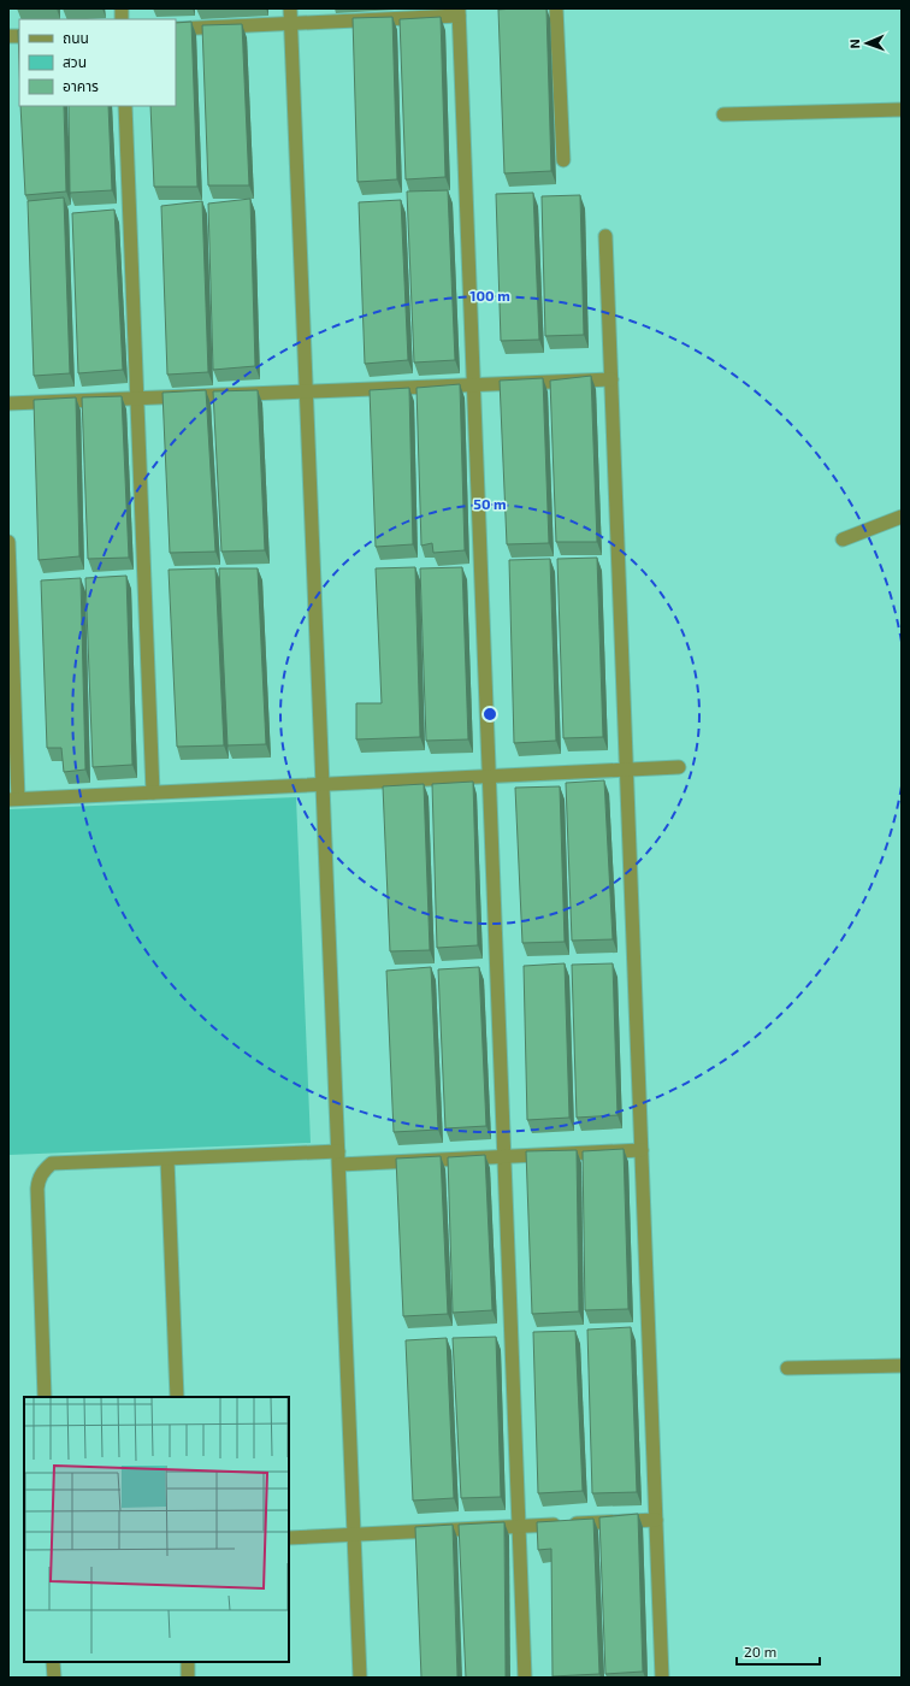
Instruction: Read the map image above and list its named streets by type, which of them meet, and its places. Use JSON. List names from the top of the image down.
{
  "legend": ["ถนน", "สวน", "อาคาร"],
  "scale_bar": "20 m",
  "north": "left",
  "rings": ["100 m", "50 m"]
}
